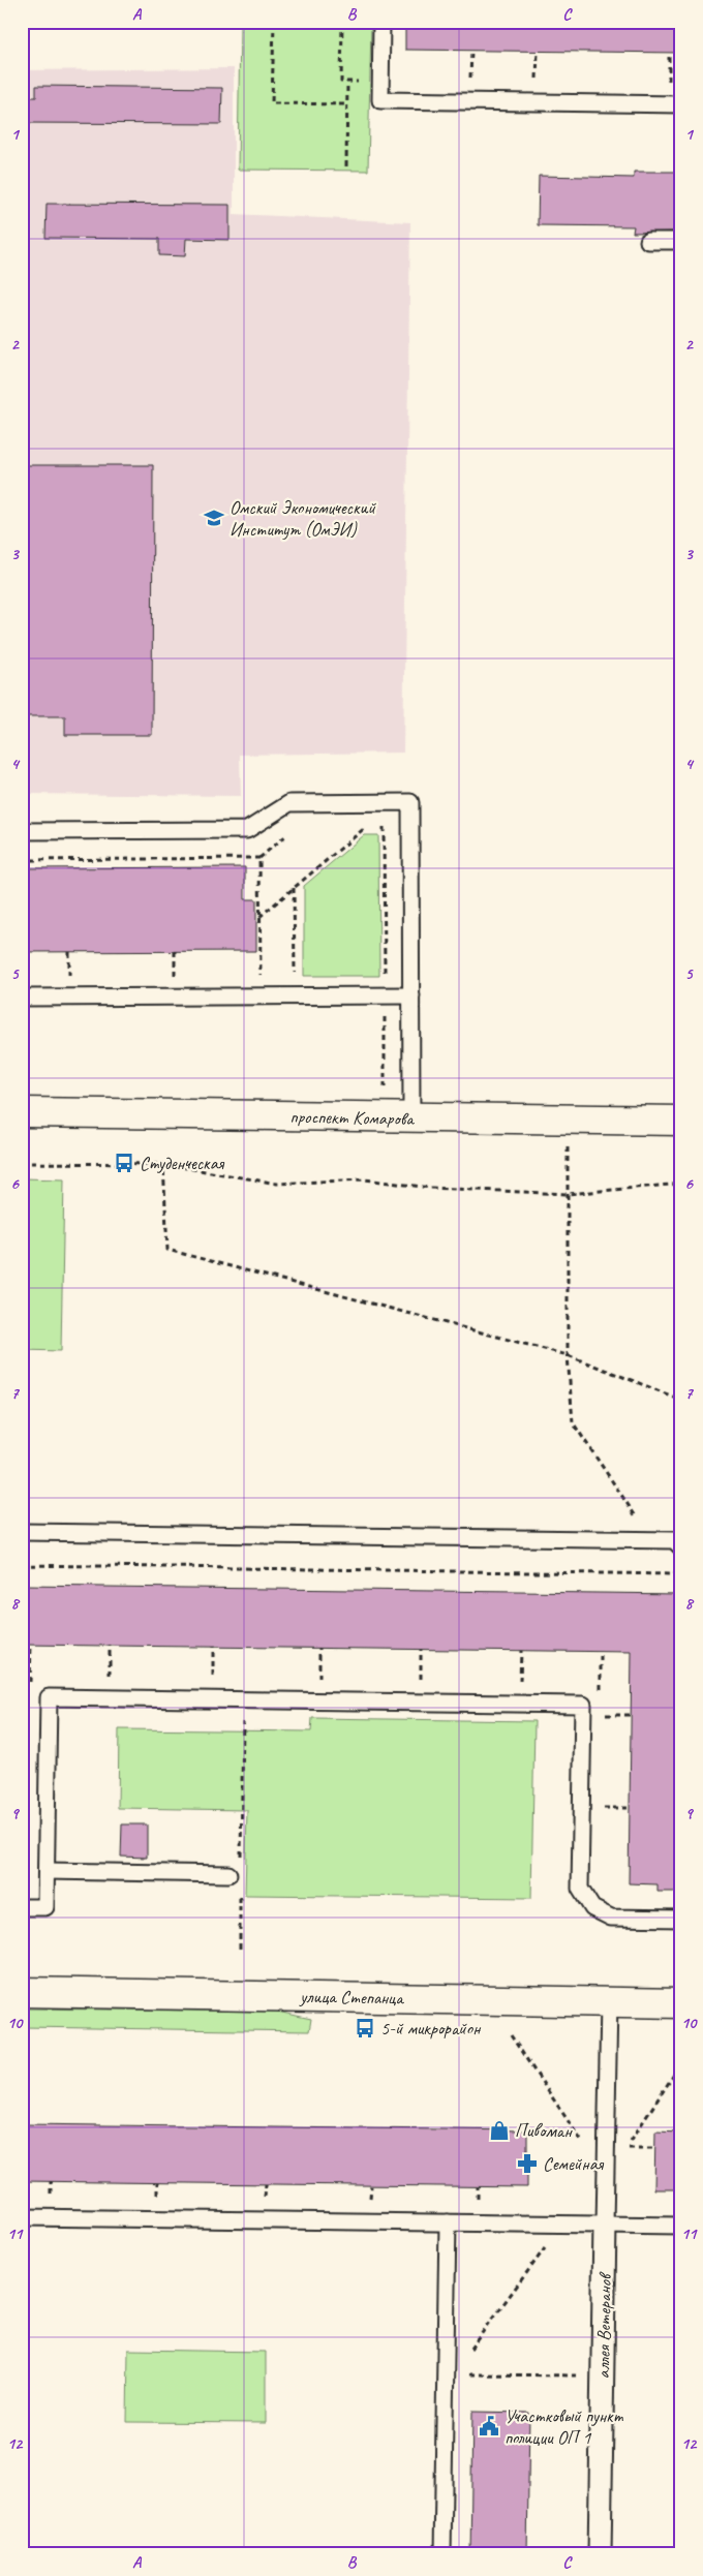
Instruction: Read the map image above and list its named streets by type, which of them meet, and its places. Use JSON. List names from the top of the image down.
{
  "streets": {
    "main road": ["проспект Комарова", "улица Степанца"],
    "street": ["аллея Ветеранов"]
  },
  "places": {
    "school or university": ["Омский Экономический Институт (ОмЭИ)"],
    "bus stop": ["Студенческая", "5-й микрорайон"],
    "shop": ["Пивоман"],
    "pharmacy": ["Семейная"],
    "public building": ["Участковый пункт полиции ОП 1"]
  },
  "grid": {
    "columns": ["A", "B", "C"],
    "rows": [
      "1",
      "2",
      "3",
      "4",
      "5",
      "6",
      "7",
      "8",
      "9",
      "10",
      "11",
      "12"
    ]
  }
}
